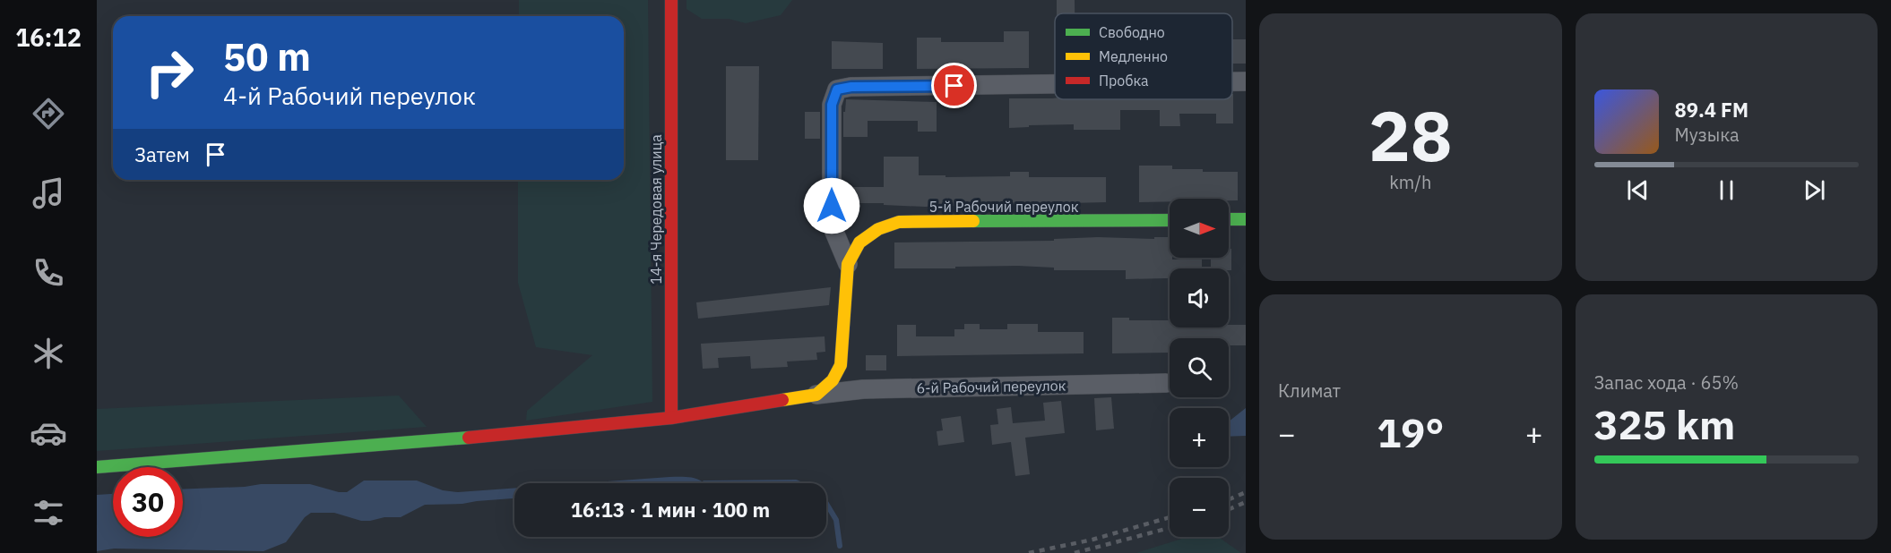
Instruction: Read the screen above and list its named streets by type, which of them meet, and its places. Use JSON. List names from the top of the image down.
{
  "streets": {
    "main road": ["5-й Рабочий переулок", "14-я Чередовая улица"],
    "street": ["6-й Рабочий переулок"]
  },
  "legend": ["Свободно", "Медленно", "Пробка"],
  "north": "right",
  "page": {
    "tabs": "16:12",
    "tile": [
      ["28", "km/h"],
      "Климат",
      ["Запас хода · 65%", "325 km"]
    ],
    "turn": ["50 m", "4-й Рабочий переулок"],
    "song": ["89.4 FM", "Музыка"],
    "then": "Затем",
    "map_buttons": ["+", "−"],
    "heat": ["−", "19°", "+"],
    "limit": "30",
    "trip": "16:13 · 1 мин · 100 m"
  }
}
